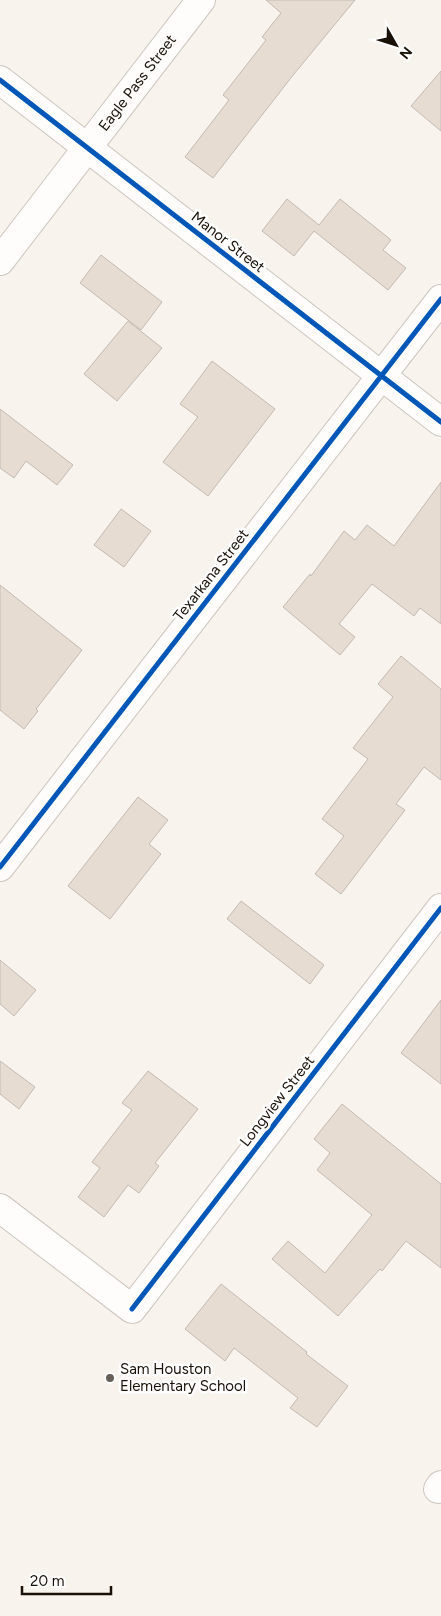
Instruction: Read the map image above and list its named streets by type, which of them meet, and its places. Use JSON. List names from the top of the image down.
{
  "streets": {
    "street": [
      "Eagle Pass Street",
      "Manor Street",
      "Texarkana Street",
      "Longview Street"
    ]
  },
  "crossings": [
    ["Eagle Pass Street", "Manor Street"],
    ["Manor Street", "Texarkana Street"]
  ],
  "places": ["Sam Houston Elementary School"],
  "scale_bar": "20 m",
  "north": "bottom right"
}
